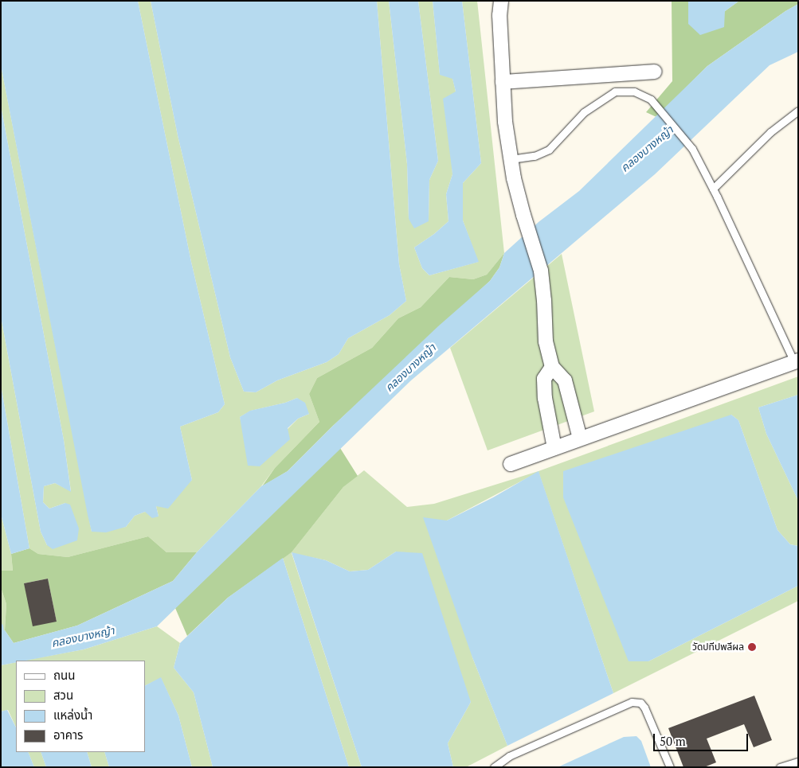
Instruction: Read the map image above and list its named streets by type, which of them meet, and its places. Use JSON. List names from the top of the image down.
{
  "water": ["คลองบางหญ้า"],
  "places": ["วัดปทีปพลีผล"],
  "legend": [
    "ถนน",
    "สวน",
    "แหล่งน้ำ",
    "อาคาร"
  ],
  "scale_bar": "50 m"
}
